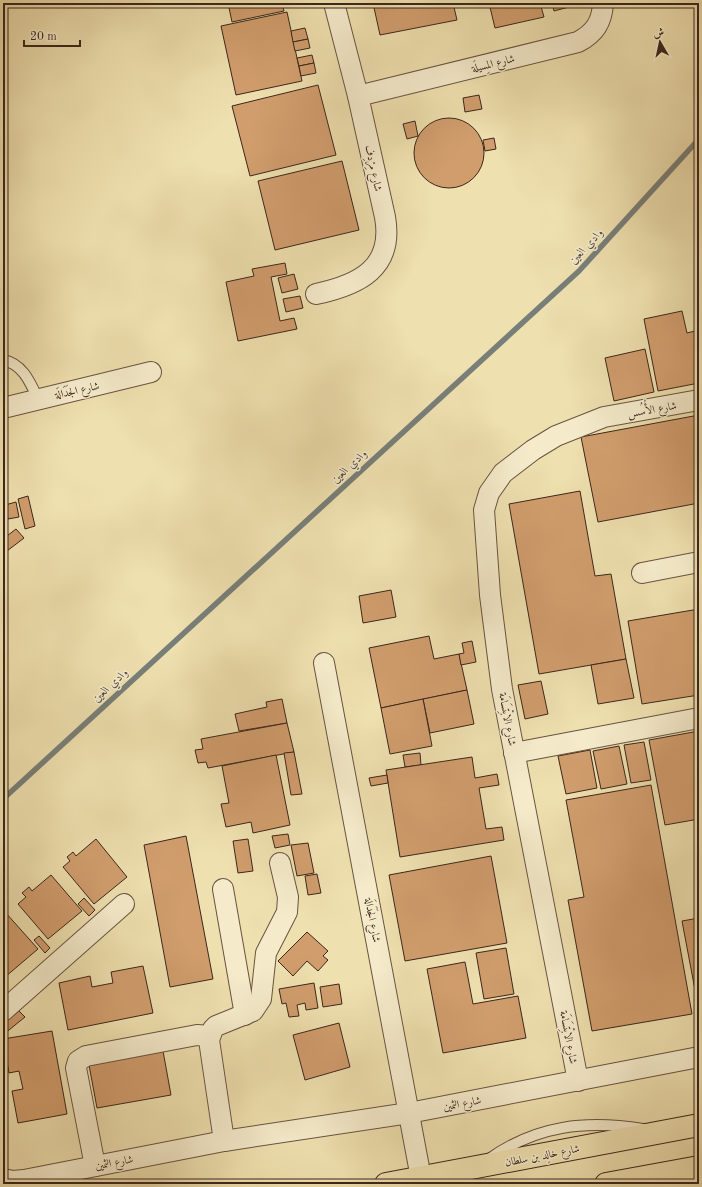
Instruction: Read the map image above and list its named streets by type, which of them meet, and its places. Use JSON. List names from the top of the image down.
{
  "streets": {
    "main road": ["شارع خالِد بن سلطان"],
    "street": [
      "شارع المِسيلَة",
      "شارع مِرْدِف",
      "شارع الجَدَالَة",
      "شارع الأُسُس",
      "شارع الابْتِسَامَة",
      "شارع الثمين"
    ]
  },
  "crossings": [
    ["شارع المِسيلَة", "شارع مِرْدِف"],
    ["شارع الجَدَالَة", "شارع الثمين"],
    ["شارع الجَدَالَة", "شارع خالِد بن سلطان"],
    ["شارع الأُسُس", "شارع الابْتِسَامَة"],
    ["شارع الابْتِسَامَة", "شارع الثمين"]
  ],
  "water": ["وادي العين"],
  "scale_bar": "20 m",
  "north": "top"
}
